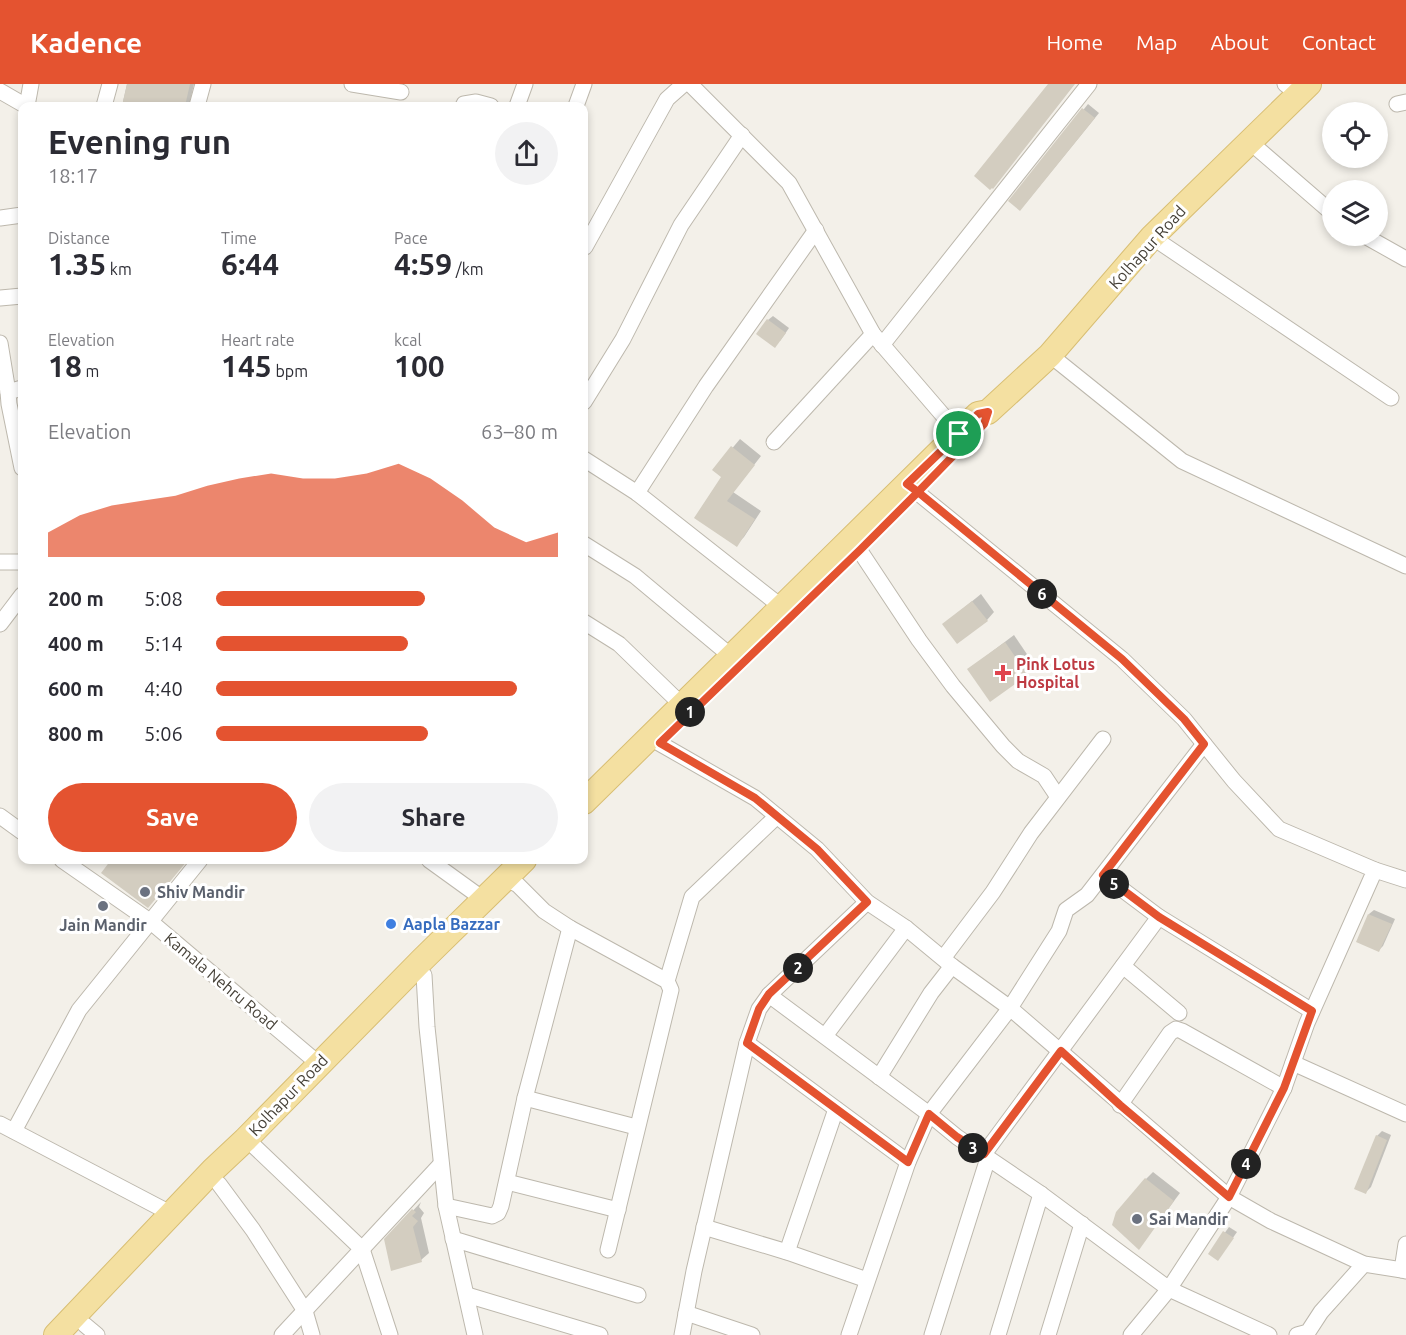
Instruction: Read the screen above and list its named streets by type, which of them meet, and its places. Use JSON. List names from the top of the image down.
{
  "streets": {
    "main road": ["Kolhapur Road"],
    "street": ["Kamala Nehru Road"]
  },
  "crossings": [
    ["Kolhapur Road", "Kamala Nehru Road"]
  ],
  "places": {
    "health": ["Pink Lotus Hospital"],
    "other": [
      "Shiv Mandir",
      "Jain Mandir",
      "Aapla Bazzar",
      "Sai Mandir"
    ]
  },
  "page": {
    "header": "Kadence",
    "nav": [
      "Home",
      "Map",
      "About",
      "Contact"
    ],
    "heading": ["Evening run", "18:17"],
    "stats": [
      ["Distance", "1.35 km"],
      ["Time", "6:44"],
      ["Pace", "4:59 /km"],
      ["Elevation", "18 m"],
      ["Heart rate", "145 bpm"],
      ["kcal", "100"]
    ],
    "chart": ["Elevation", "63–80 m"],
    "list": [
      {
        "name": "200 m",
        "note": "5:08"
      },
      {
        "name": "400 m",
        "note": "5:14"
      },
      {
        "name": "600 m",
        "note": "4:40"
      },
      {
        "name": "800 m",
        "note": "5:06"
      }
    ],
    "pins": [
      "6",
      "1",
      "5",
      "2",
      "3",
      "4"
    ],
    "buttons": ["Save", "Share"]
  }
}
